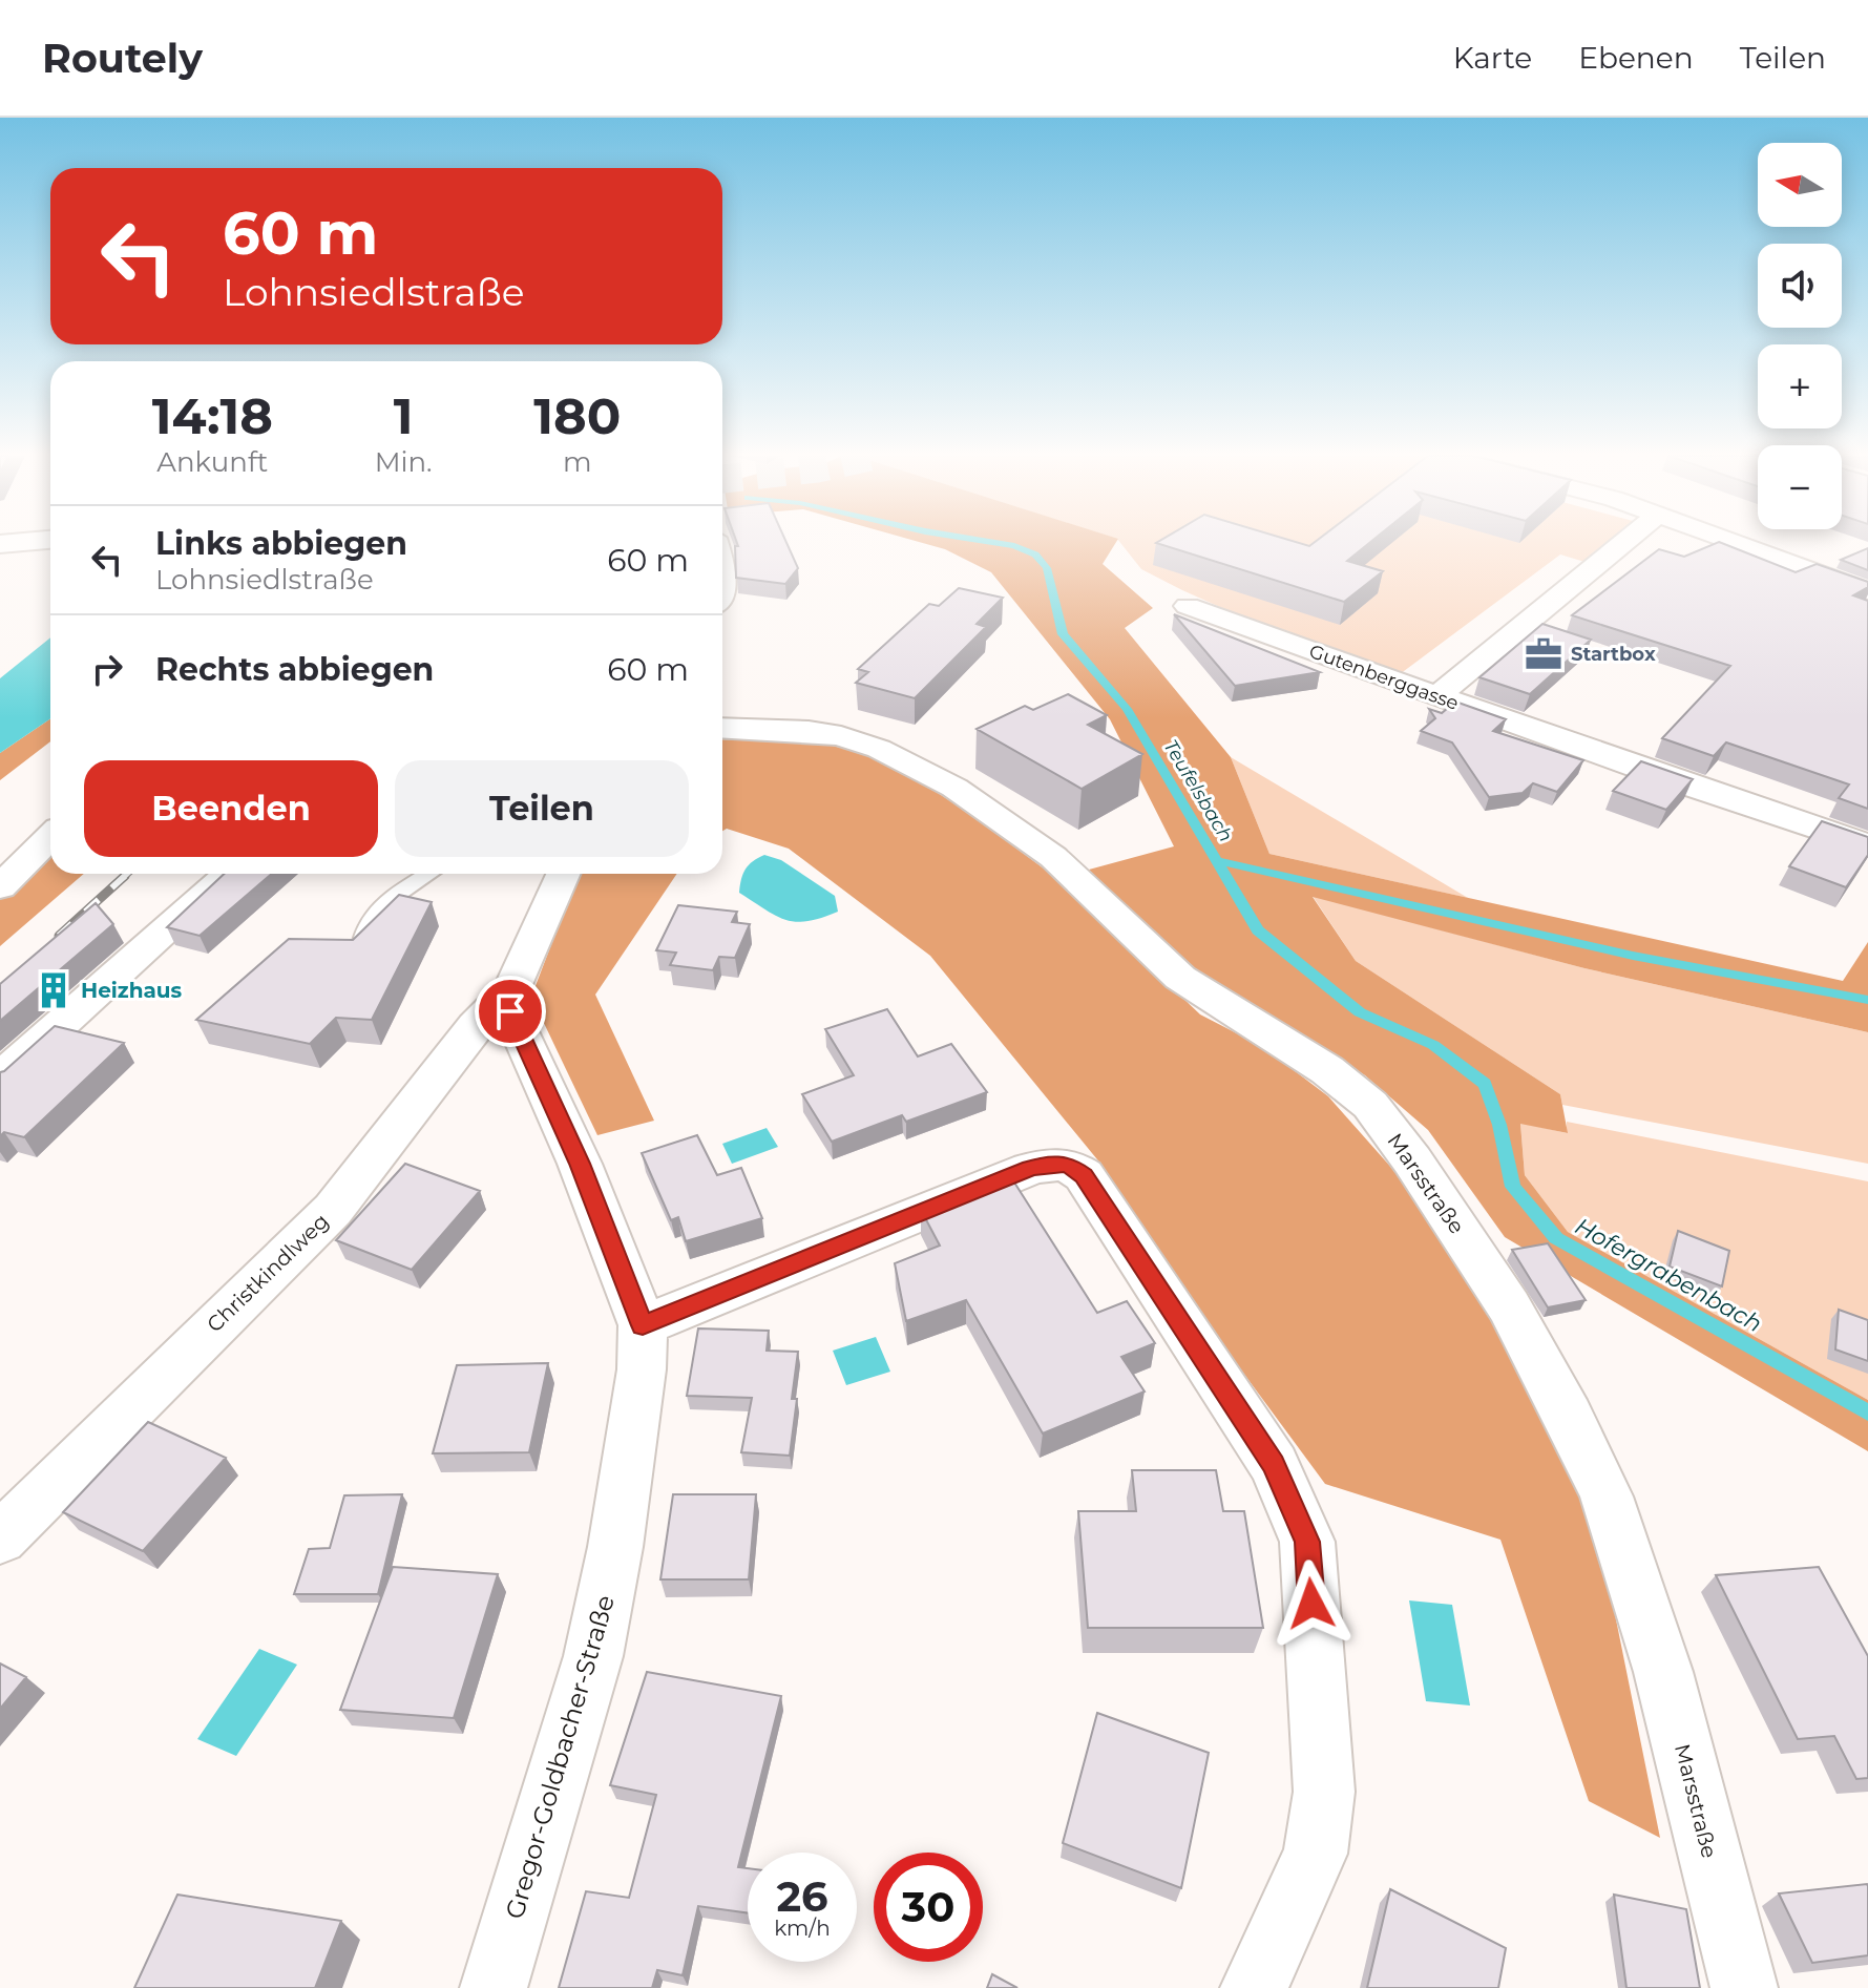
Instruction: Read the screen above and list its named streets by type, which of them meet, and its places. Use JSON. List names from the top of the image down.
{
  "streets": {
    "street": [
      "Gutenberggasse",
      "Marsstraße",
      "Christkindlweg",
      "Gregor-Goldbacher-Straße"
    ]
  },
  "water": ["Teufelsbach", "Hofergrabenbach"],
  "places": {
    "office": ["Startbox"],
    "building": ["Heizhaus"]
  },
  "north": "left",
  "page": {
    "header": "Routely",
    "nav": ["Karte", "Ebenen", "Teilen"],
    "map_buttons": ["+", "−"],
    "turn": ["60 m", "Lohnsiedlstraße"],
    "eta": [
      "14:18",
      "Ankunft",
      "1",
      "Min.",
      "180",
      "m"
    ],
    "list": [
      {
        "name": "Links abbiegen",
        "note": "Lohnsiedlstraße",
        "value": "60 m"
      },
      {
        "name": "Rechts abbiegen",
        "value": "60 m"
      }
    ],
    "buttons": ["Beenden", "Teilen"],
    "speed": "26 km/h",
    "limit": "30"
  }
}
